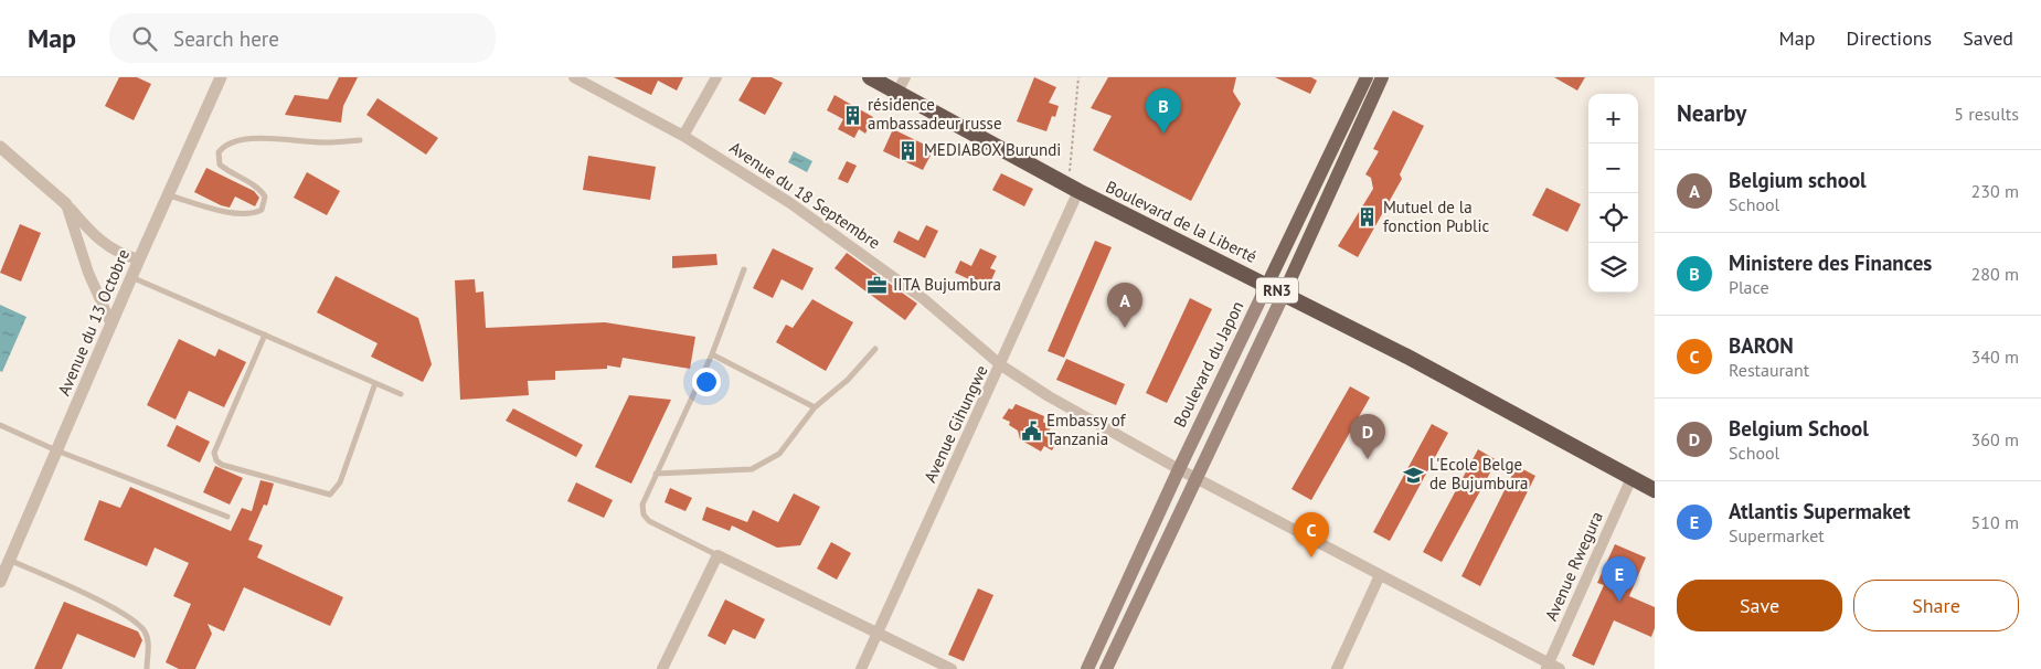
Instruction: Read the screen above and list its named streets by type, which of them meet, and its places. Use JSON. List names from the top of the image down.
{
  "streets": {
    "highway": ["Boulevard de la Liberté", "RN3"],
    "main road": ["Boulevard du Japon"],
    "street": [
      "Avenue du 18 Septembre",
      "Avenue du 13 Octobre",
      "Avenue Gihungwe",
      "Avenue Rwegura"
    ]
  },
  "crossings": [
    ["Avenue du 18 Septembre", "Boulevard du Japon"],
    ["Avenue du 18 Septembre", "Avenue Gihungwe"],
    ["Avenue du 18 Septembre", "Avenue Rwegura"],
    ["Boulevard de la Liberté", "RN3"],
    ["Boulevard de la Liberté", "Boulevard du Japon"],
    ["Boulevard de la Liberté", "Avenue Gihungwe"],
    ["Boulevard de la Liberté", "Avenue Rwegura"]
  ],
  "places": {
    "building": ["résidence ambassadeur russe", "MEDIABOX Burundi", "Mutuel de la fonction Public"],
    "office": ["IITA Bujumbura"],
    "public building": ["Embassy of Tanzania"],
    "school or university": ["L'Ecole Belge de Bujumbura"]
  },
  "page": {
    "header": "Map",
    "search": "Search here",
    "nav": ["Map", "Directions", "Saved"],
    "heading": ["Nearby", "5 results"],
    "pins": [
      "B",
      "A",
      "D",
      "C",
      "E"
    ],
    "map_buttons": ["+", "−"],
    "list": [
      {
        "mark": "A",
        "name": "Belgium school",
        "note": "School",
        "value": "230 m"
      },
      {
        "mark": "B",
        "name": "Ministere des Finances",
        "note": "Place",
        "value": "280 m"
      },
      {
        "mark": "C",
        "name": "BARON",
        "note": "Restaurant",
        "value": "340 m"
      },
      {
        "mark": "D",
        "name": "Belgium School",
        "note": "School",
        "value": "360 m"
      },
      {
        "mark": "E",
        "name": "Atlantis Supermaket",
        "note": "Supermarket",
        "value": "510 m"
      }
    ],
    "buttons": ["Save", "Share"]
  }
}
